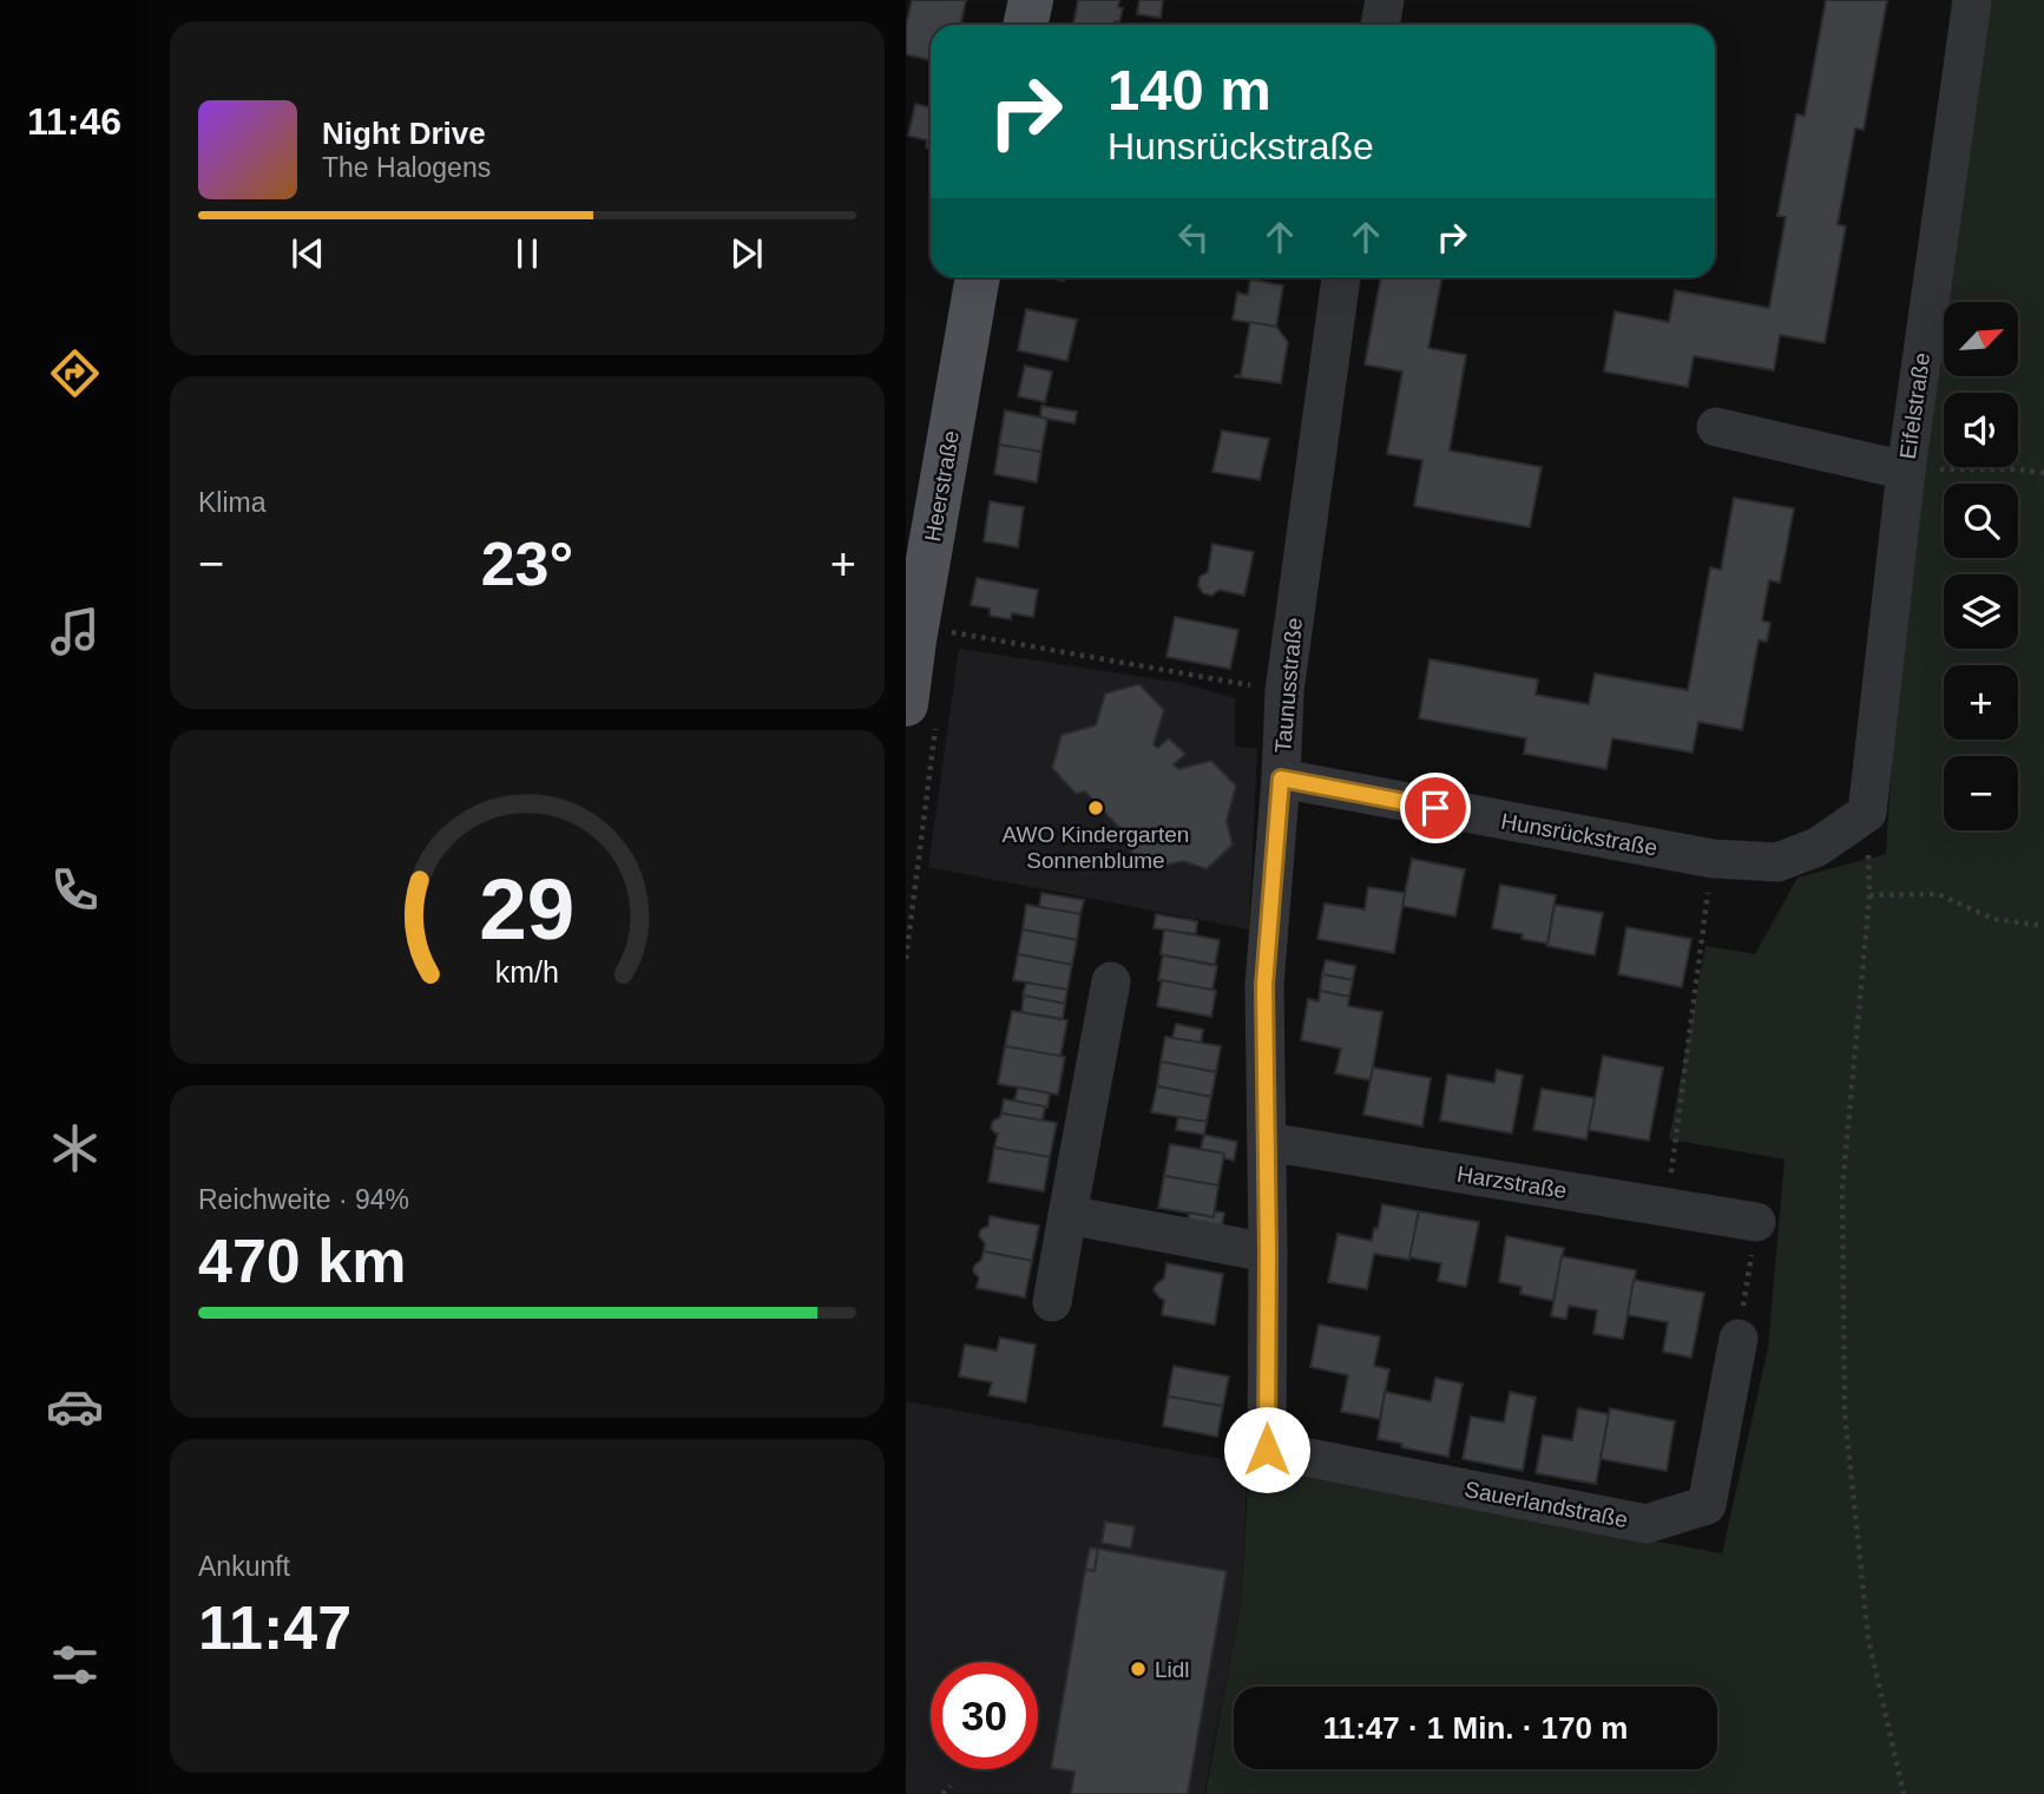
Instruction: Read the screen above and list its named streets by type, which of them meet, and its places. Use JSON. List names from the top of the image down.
{
  "streets": {
    "main road": ["Heerstraße"],
    "street": [
      "Eifelstraße",
      "Taunusstraße",
      "Hunsrückstraße",
      "Harzstraße",
      "Sauerlandstraße"
    ]
  },
  "crossings": [
    ["Eifelstraße", "Hunsrückstraße"],
    ["Taunusstraße", "Hunsrückstraße"],
    ["Taunusstraße", "Harzstraße"],
    ["Taunusstraße", "Sauerlandstraße"]
  ],
  "places": ["AWO Kindergarten Sonnenblume", "Lidl"],
  "north": "top right",
  "page": {
    "tabs": "11:46",
    "turn": ["140 m", "Hunsrückstraße"],
    "song": ["Night Drive", "The Halogens"],
    "map_buttons": ["+", "−"],
    "tile": [
      "Klima",
      ["Reichweite · 94%", "470 km"],
      ["Ankunft", "11:47"]
    ],
    "heat": ["−", "23°", "+"],
    "limit": "30",
    "trip": "11:47 · 1 Min. · 170 m",
    "gauge": ["29", "km/h"]
  }
}
